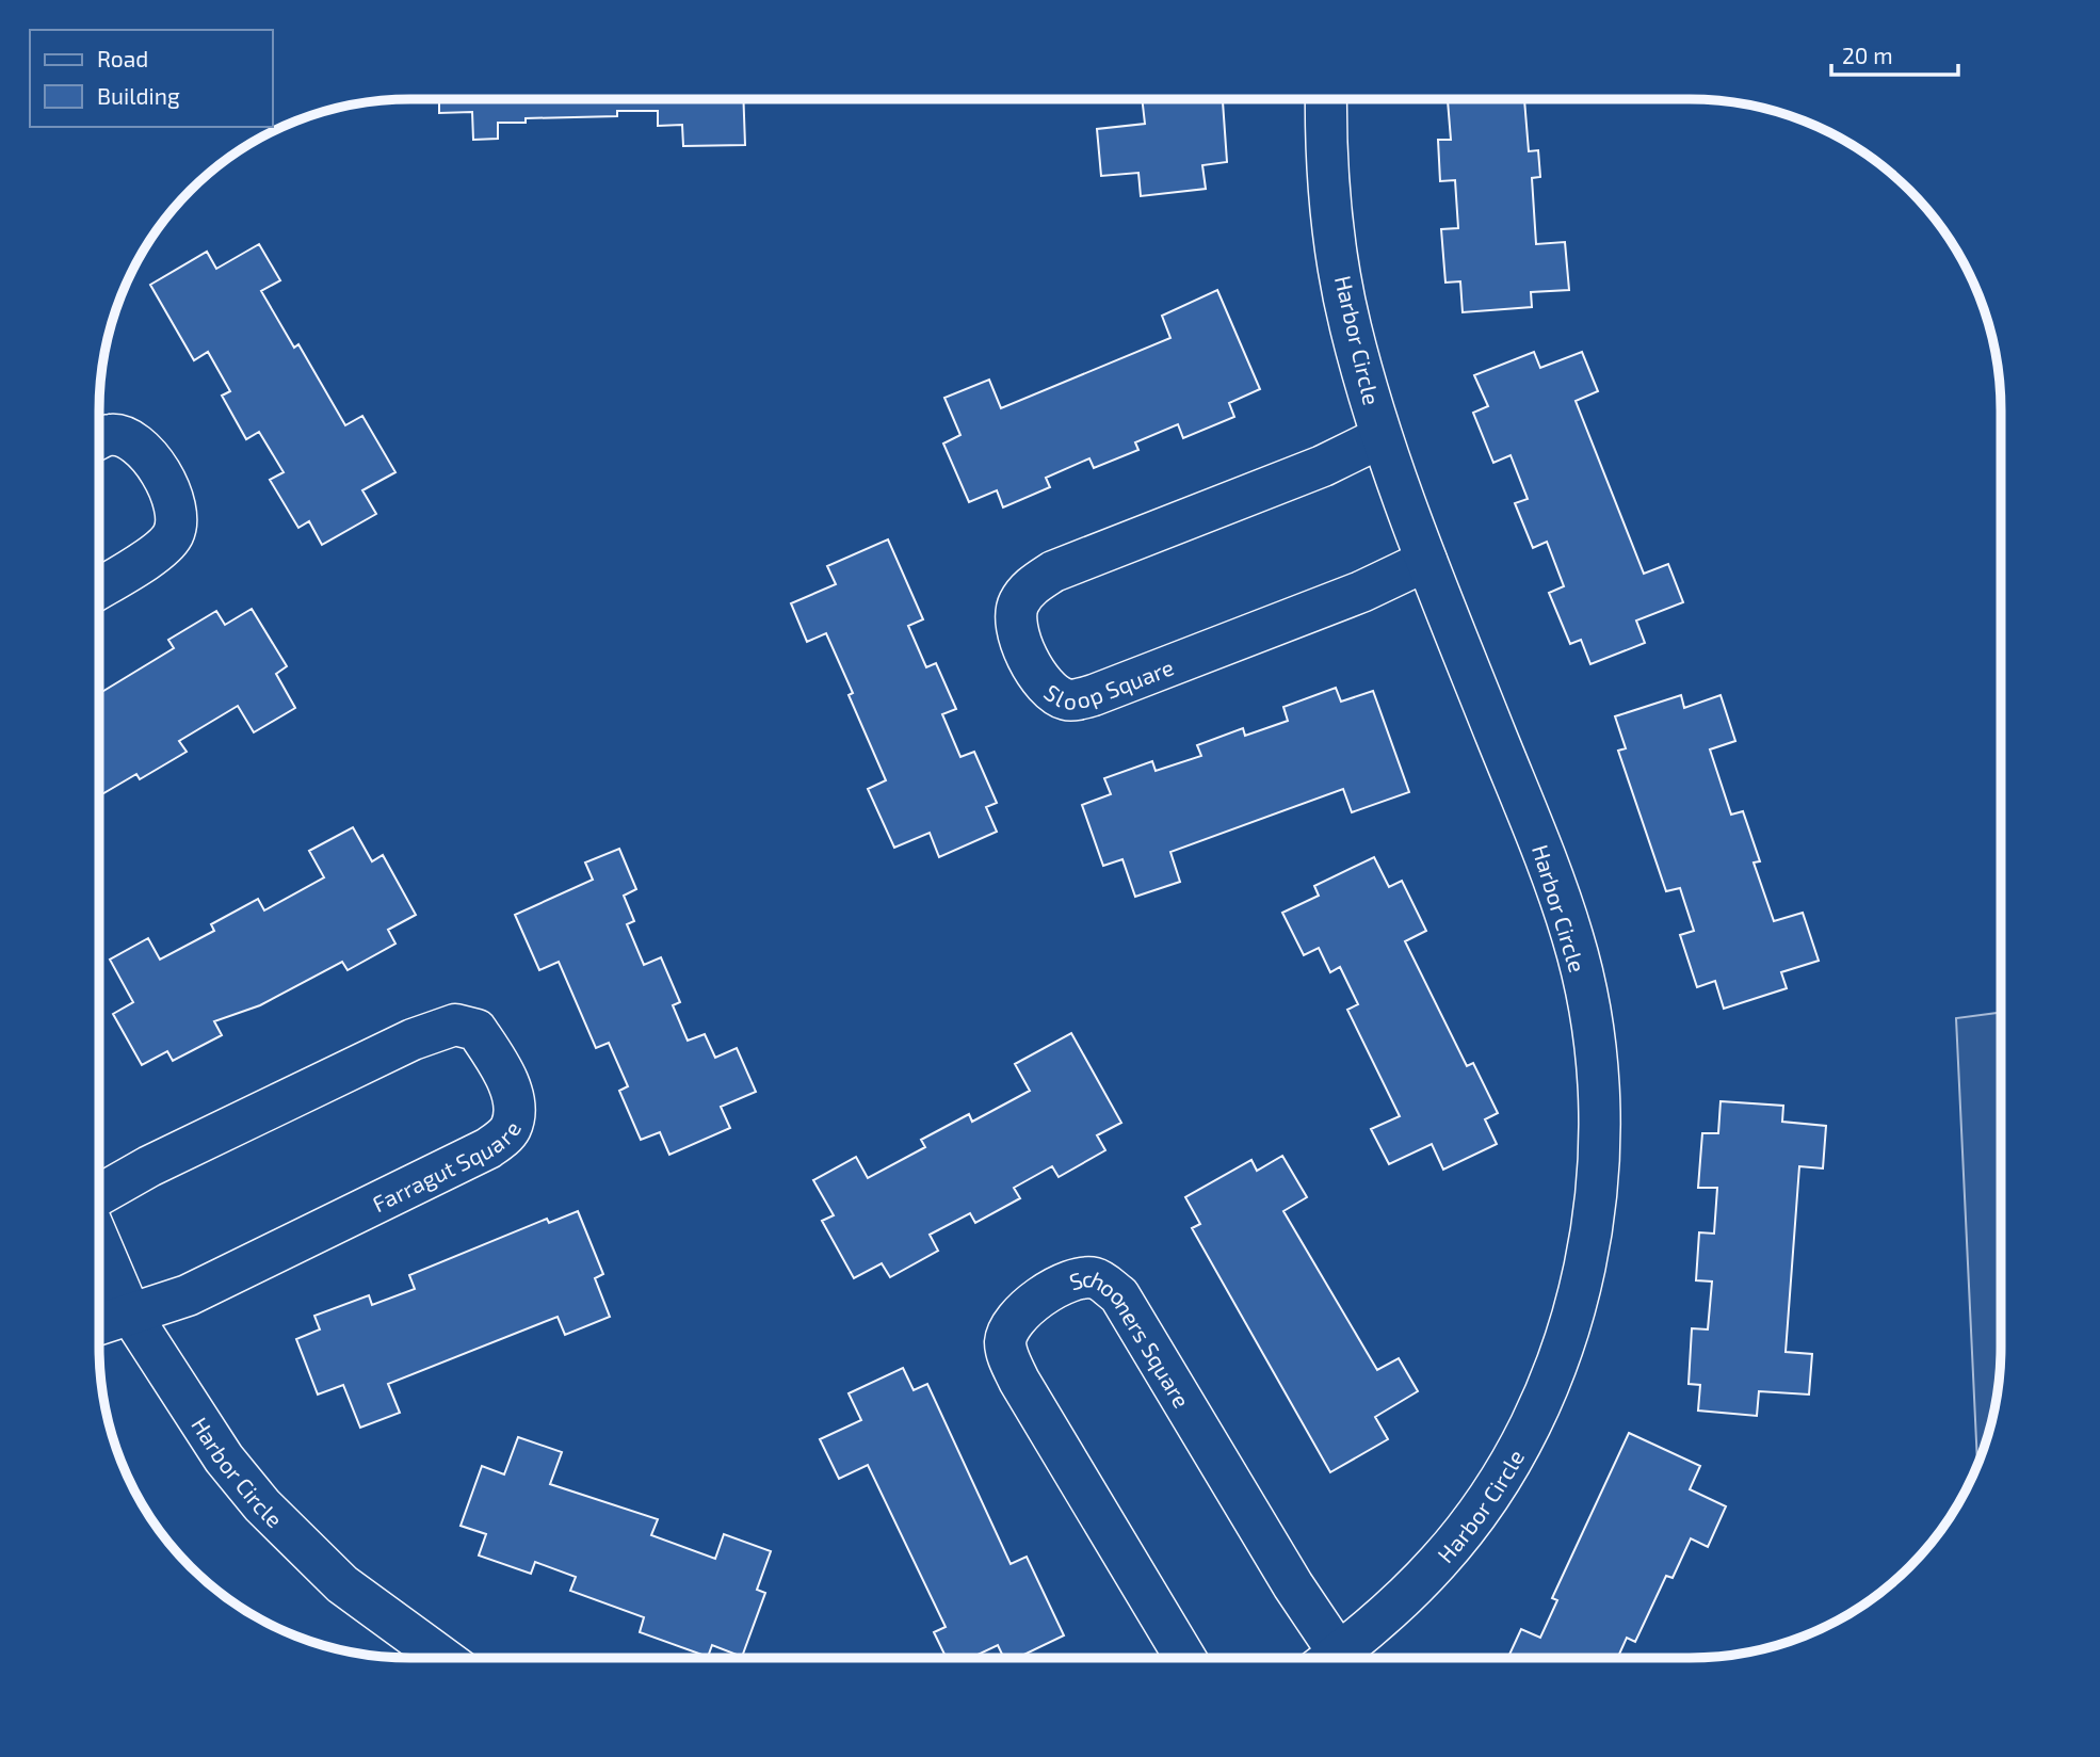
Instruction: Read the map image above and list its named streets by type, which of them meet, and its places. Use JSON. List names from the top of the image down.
{
  "streets": {
    "street": [
      "Harbor Circle",
      "Sloop Square",
      "Farragut Square",
      "Schooners Square"
    ]
  },
  "crossings": [
    ["Harbor Circle", "Sloop Square"],
    ["Harbor Circle", "Farragut Square"]
  ],
  "legend": ["Road", "Building"],
  "scale_bar": "20 m"
}
